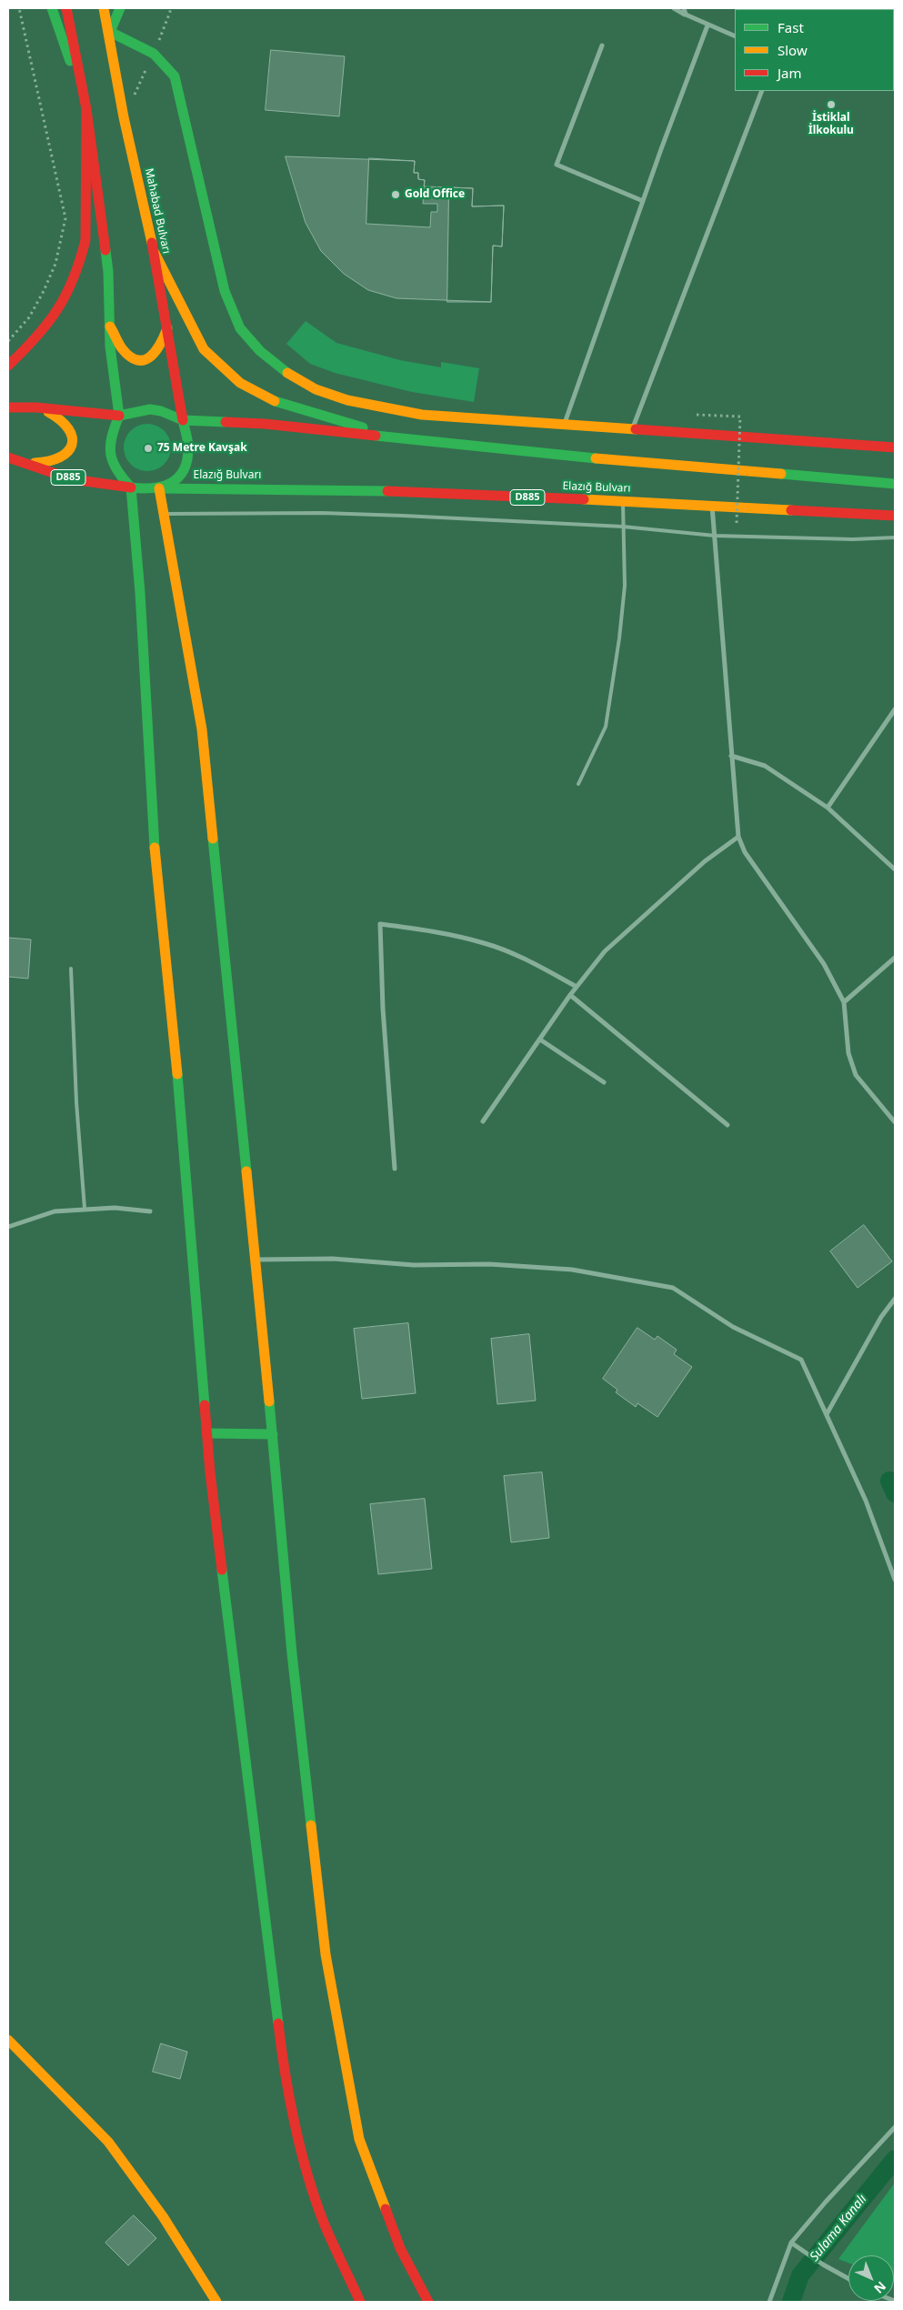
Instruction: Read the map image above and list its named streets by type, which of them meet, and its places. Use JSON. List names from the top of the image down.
{
  "streets": {
    "main road": ["Mahabad Bulvarı", "Elazığ Bulvarı", "D885"]
  },
  "crossings": [
    ["Mahabad Bulvarı", "Elazığ Bulvarı"],
    ["Mahabad Bulvarı", "D885"],
    ["Elazığ Bulvarı", "D885"]
  ],
  "water": ["Sulama Kanalı"],
  "places": ["İstiklal İlkokulu", "Gold Office", "75 Metre Kavşak"],
  "legend": ["Fast", "Slow", "Jam"],
  "north": "bottom right"
}
